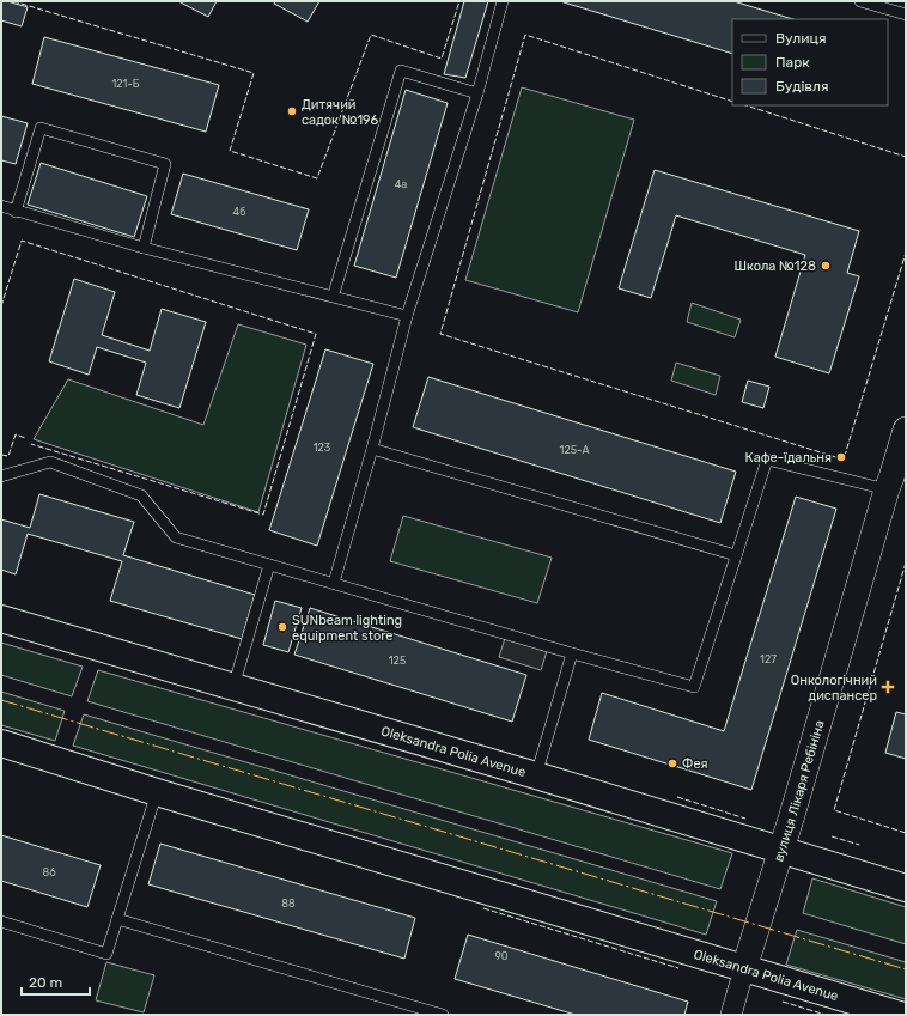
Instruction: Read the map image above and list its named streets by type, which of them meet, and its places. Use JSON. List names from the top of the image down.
{
  "streets": {
    "main road": ["Oleksandra Polia Avenue"],
    "street": ["вулиця Лікаря Ребініна"]
  },
  "crossings": [
    ["Oleksandra Polia Avenue", "вулиця Лікаря Ребініна"]
  ],
  "places": {
    "other": [
      "Дитячий садок №196",
      "Школа №128",
      "Кафе-їдальня",
      "SUNbeam lighting equipment store",
      "Фея"
    ],
    "health": ["Онкологічний диспансер"]
  },
  "house_numbers": [
    "121-Б",
    "4а",
    "4б",
    "123",
    "125-А",
    "127",
    "125",
    "86",
    "88",
    "90"
  ],
  "legend": ["Вулиця", "Парк", "Будівля"],
  "scale_bar": "20 m"
}
